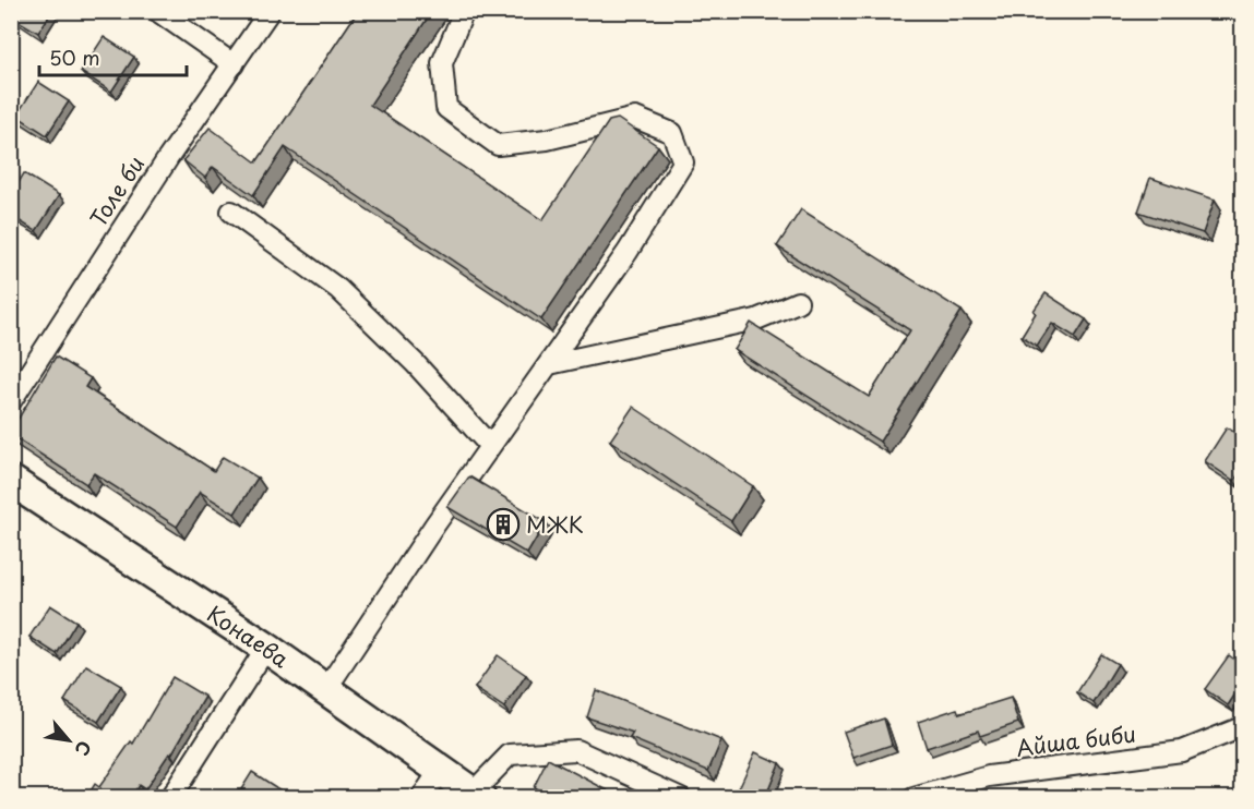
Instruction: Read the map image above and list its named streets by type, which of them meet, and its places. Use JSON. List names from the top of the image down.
{
  "streets": {
    "main road": ["Конаева"],
    "street": ["Толе би", "Айша биби"]
  },
  "places": {
    "building": ["МЖК"]
  },
  "scale_bar": "50 m",
  "north": "bottom right"
}
